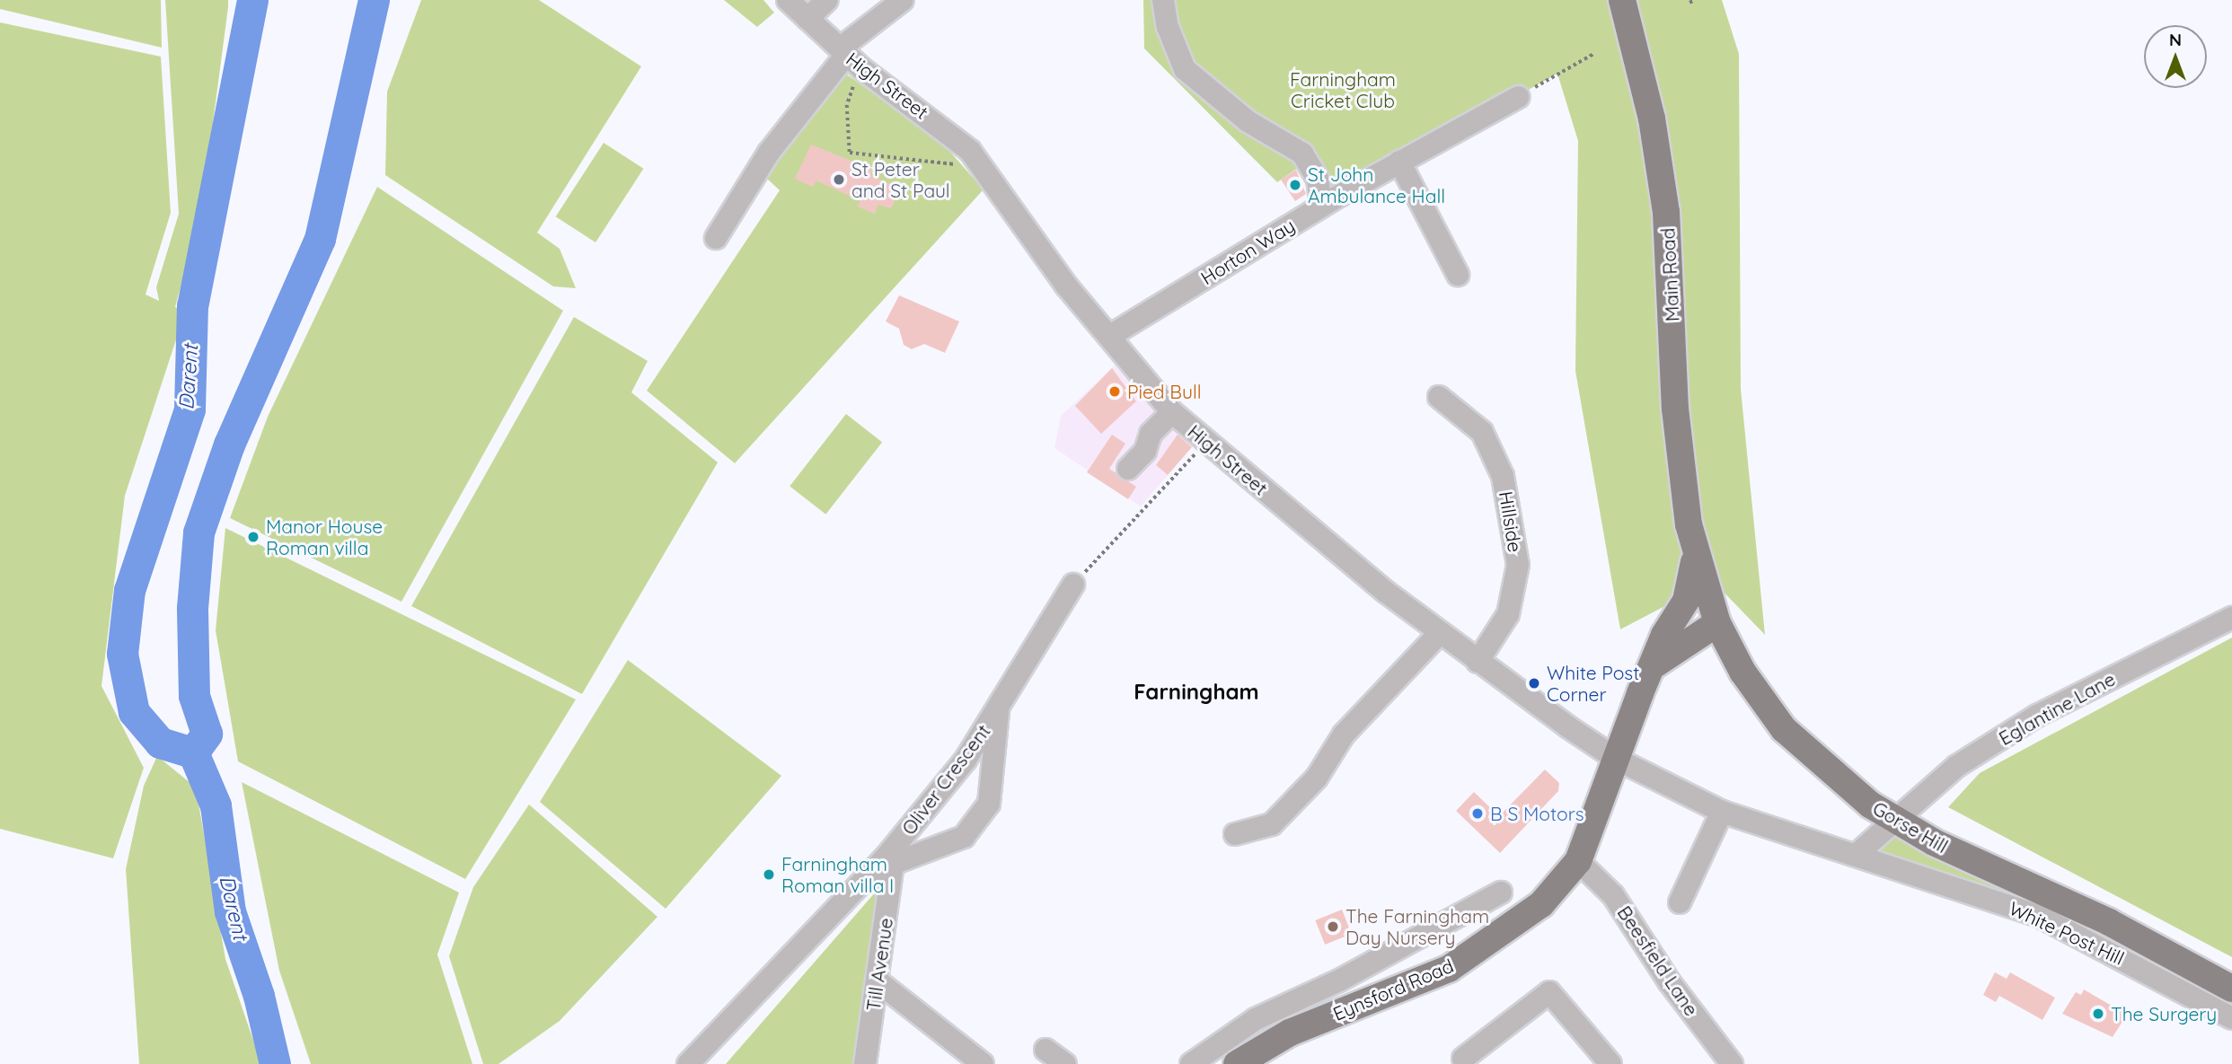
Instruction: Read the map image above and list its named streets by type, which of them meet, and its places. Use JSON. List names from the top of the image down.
{
  "streets": {
    "main road": ["Main Road", "Gorse Hill", "Eynsford Road"],
    "street": [
      "High Street",
      "Horton Way",
      "Hillside",
      "Eglantine Lane",
      "Oliver Crescent",
      "White Post Hill",
      "Beesfield Lane",
      "Till Avenue"
    ]
  },
  "crossings": [
    ["High Street", "Horton Way"],
    ["High Street", "Hillside"],
    ["High Street", "White Post Hill"],
    ["High Street", "Eynsford Road"],
    ["Main Road", "Gorse Hill"],
    ["Main Road", "Eynsford Road"],
    ["Eglantine Lane", "Gorse Hill"],
    ["Oliver Crescent", "Till Avenue"],
    ["Gorse Hill", "Eynsford Road"],
    ["White Post Hill", "Eynsford Road"],
    ["Beesfield Lane", "Eynsford Road"]
  ],
  "districts": ["Farningham"],
  "water": ["Darent"],
  "parks": ["Farningham Cricket Club"],
  "places": [
    "St Peter and St Paul",
    "St John Ambulance Hall",
    "Pied Bull",
    "Manor House Roman villa",
    "White Post Corner",
    "B S Motors",
    "Farningham Roman villa I",
    "The Farningham Day Nursery",
    "The Surgery"
  ],
  "north": "top"
}
